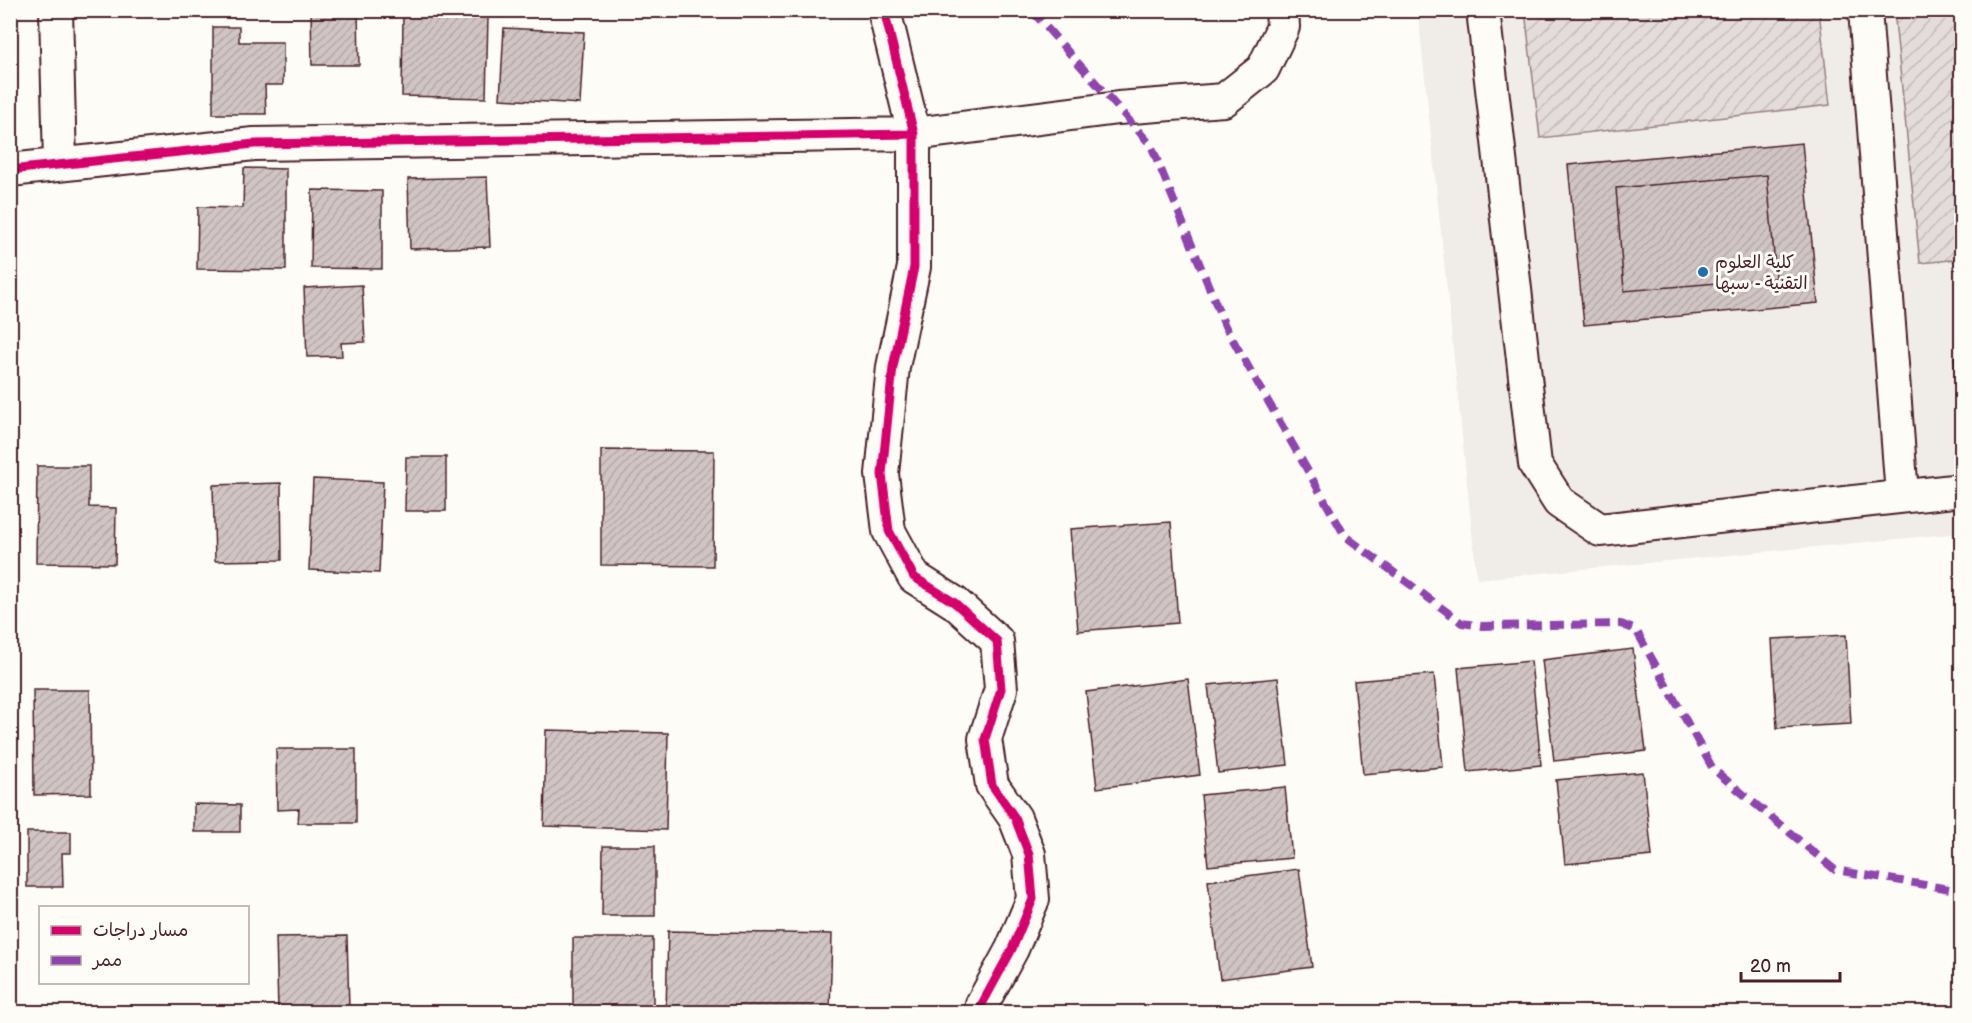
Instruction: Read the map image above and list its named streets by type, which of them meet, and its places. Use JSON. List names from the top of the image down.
{
  "places": ["كلية العلوم التقنية - سبها"],
  "legend": ["مسار دراجات", "ممر"],
  "scale_bar": "20 m"
}
